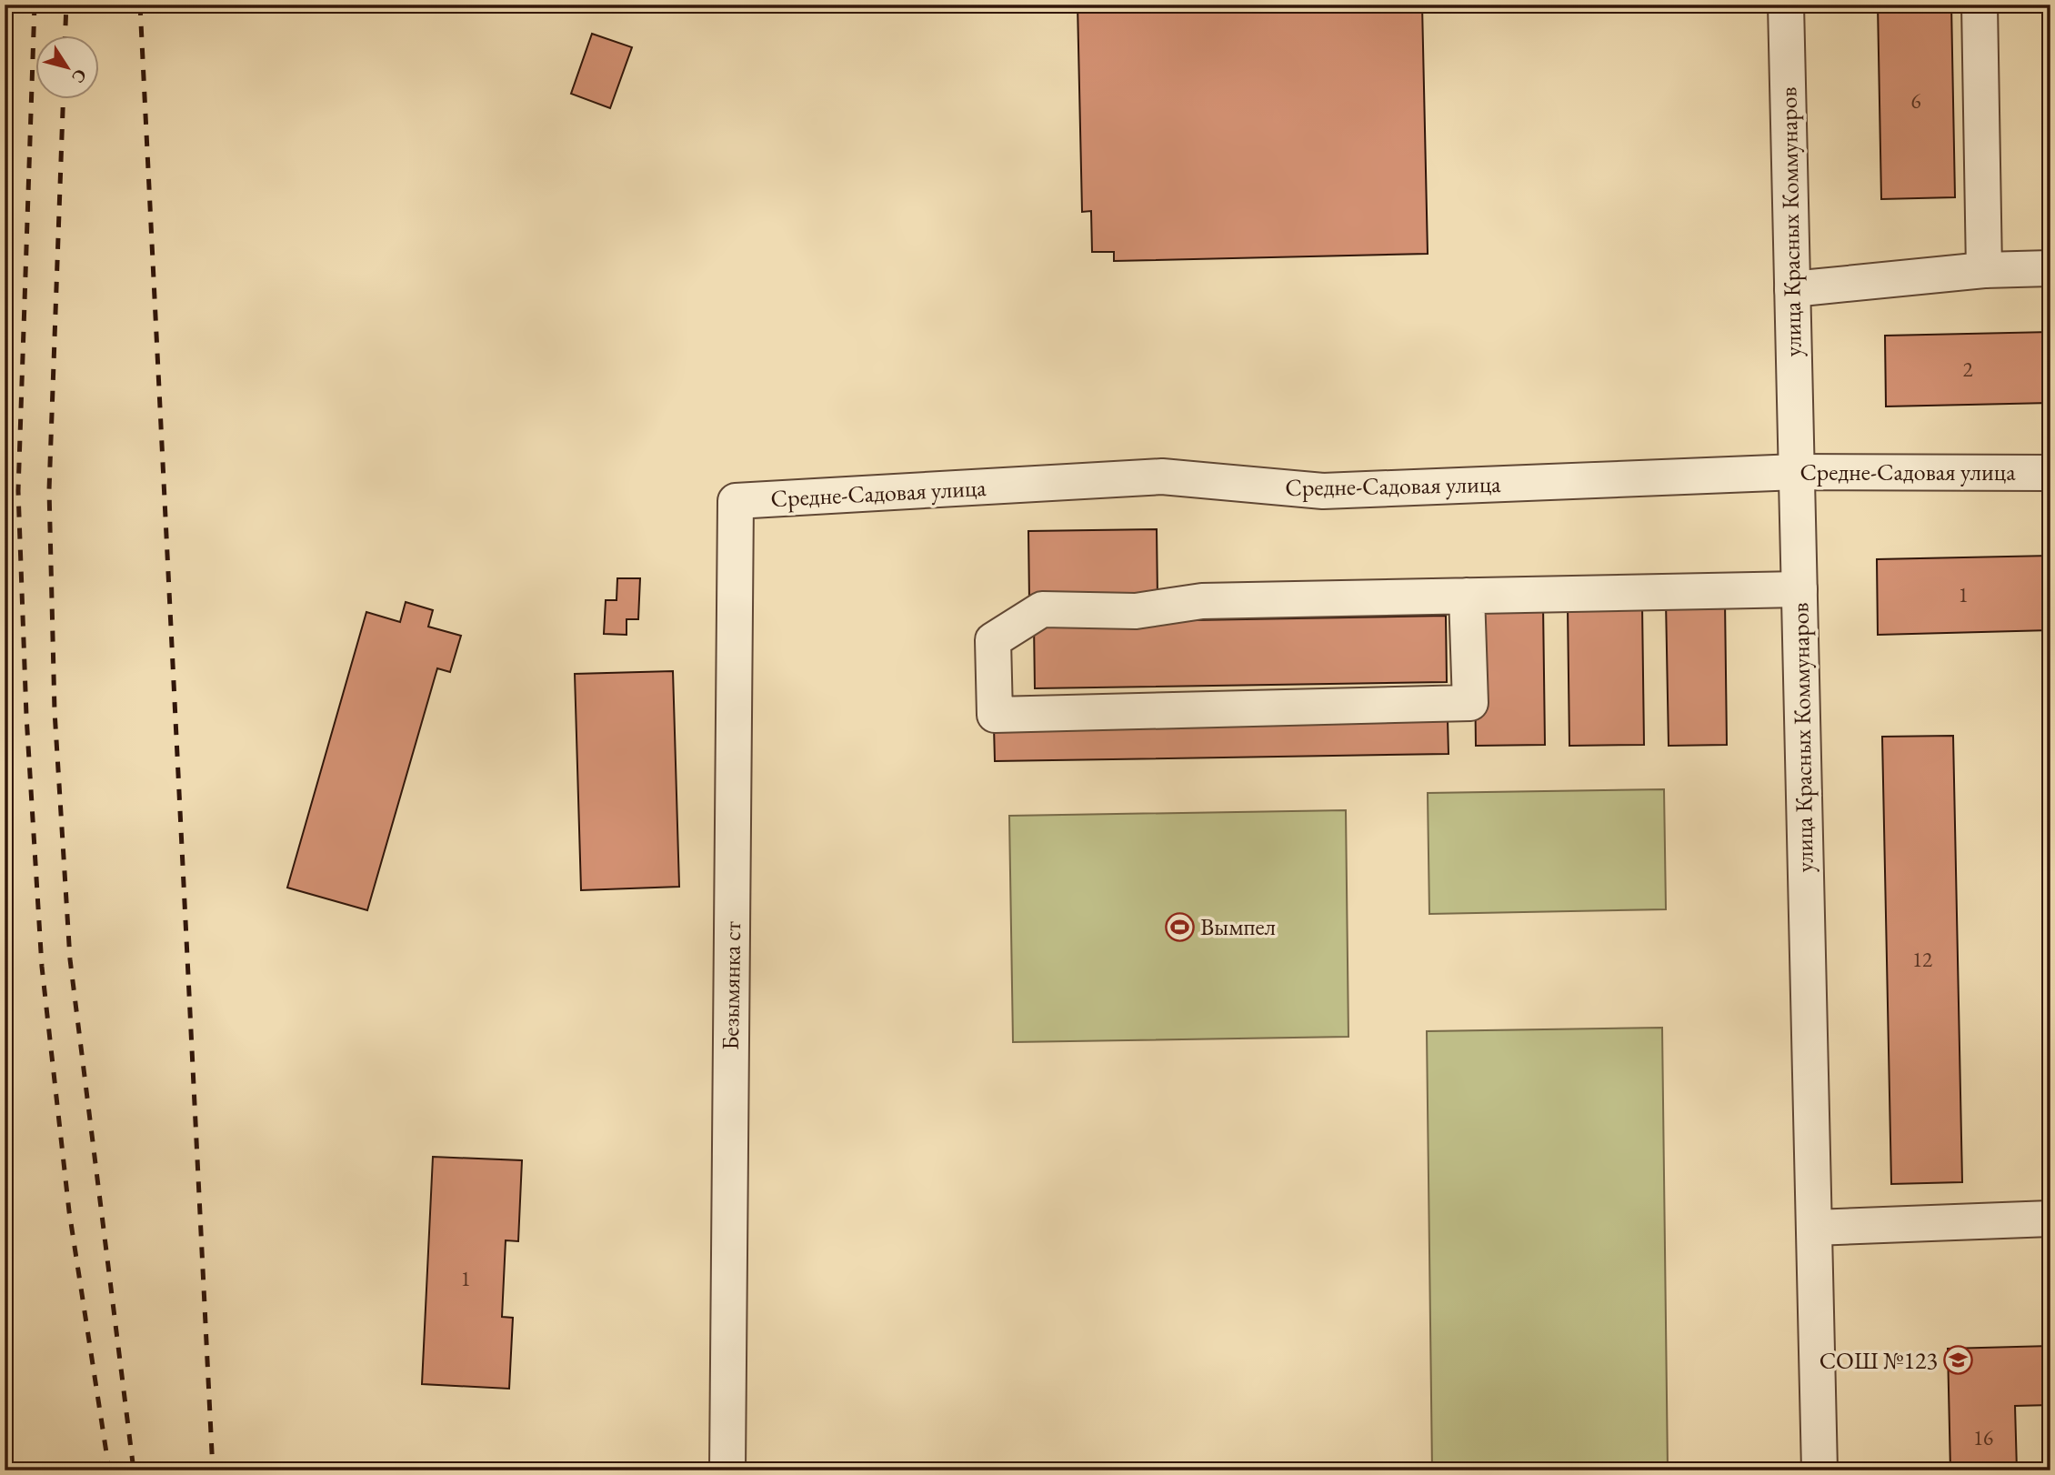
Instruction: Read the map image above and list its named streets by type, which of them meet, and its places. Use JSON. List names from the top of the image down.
{
  "streets": {
    "street": ["улица Красных Коммунаров", "Средне-Садовая улица", "Безымянка ст"]
  },
  "crossings": [
    ["улица Красных Коммунаров", "Средне-Садовая улица"],
    ["Средне-Садовая улица", "Безымянка ст"]
  ],
  "places": {
    "sports": ["Вымпел"],
    "school or university": ["СОШ №123"]
  },
  "house_numbers": [
    "6",
    "2",
    "1",
    "12",
    "1",
    "16"
  ],
  "north": "bottom right"
}
